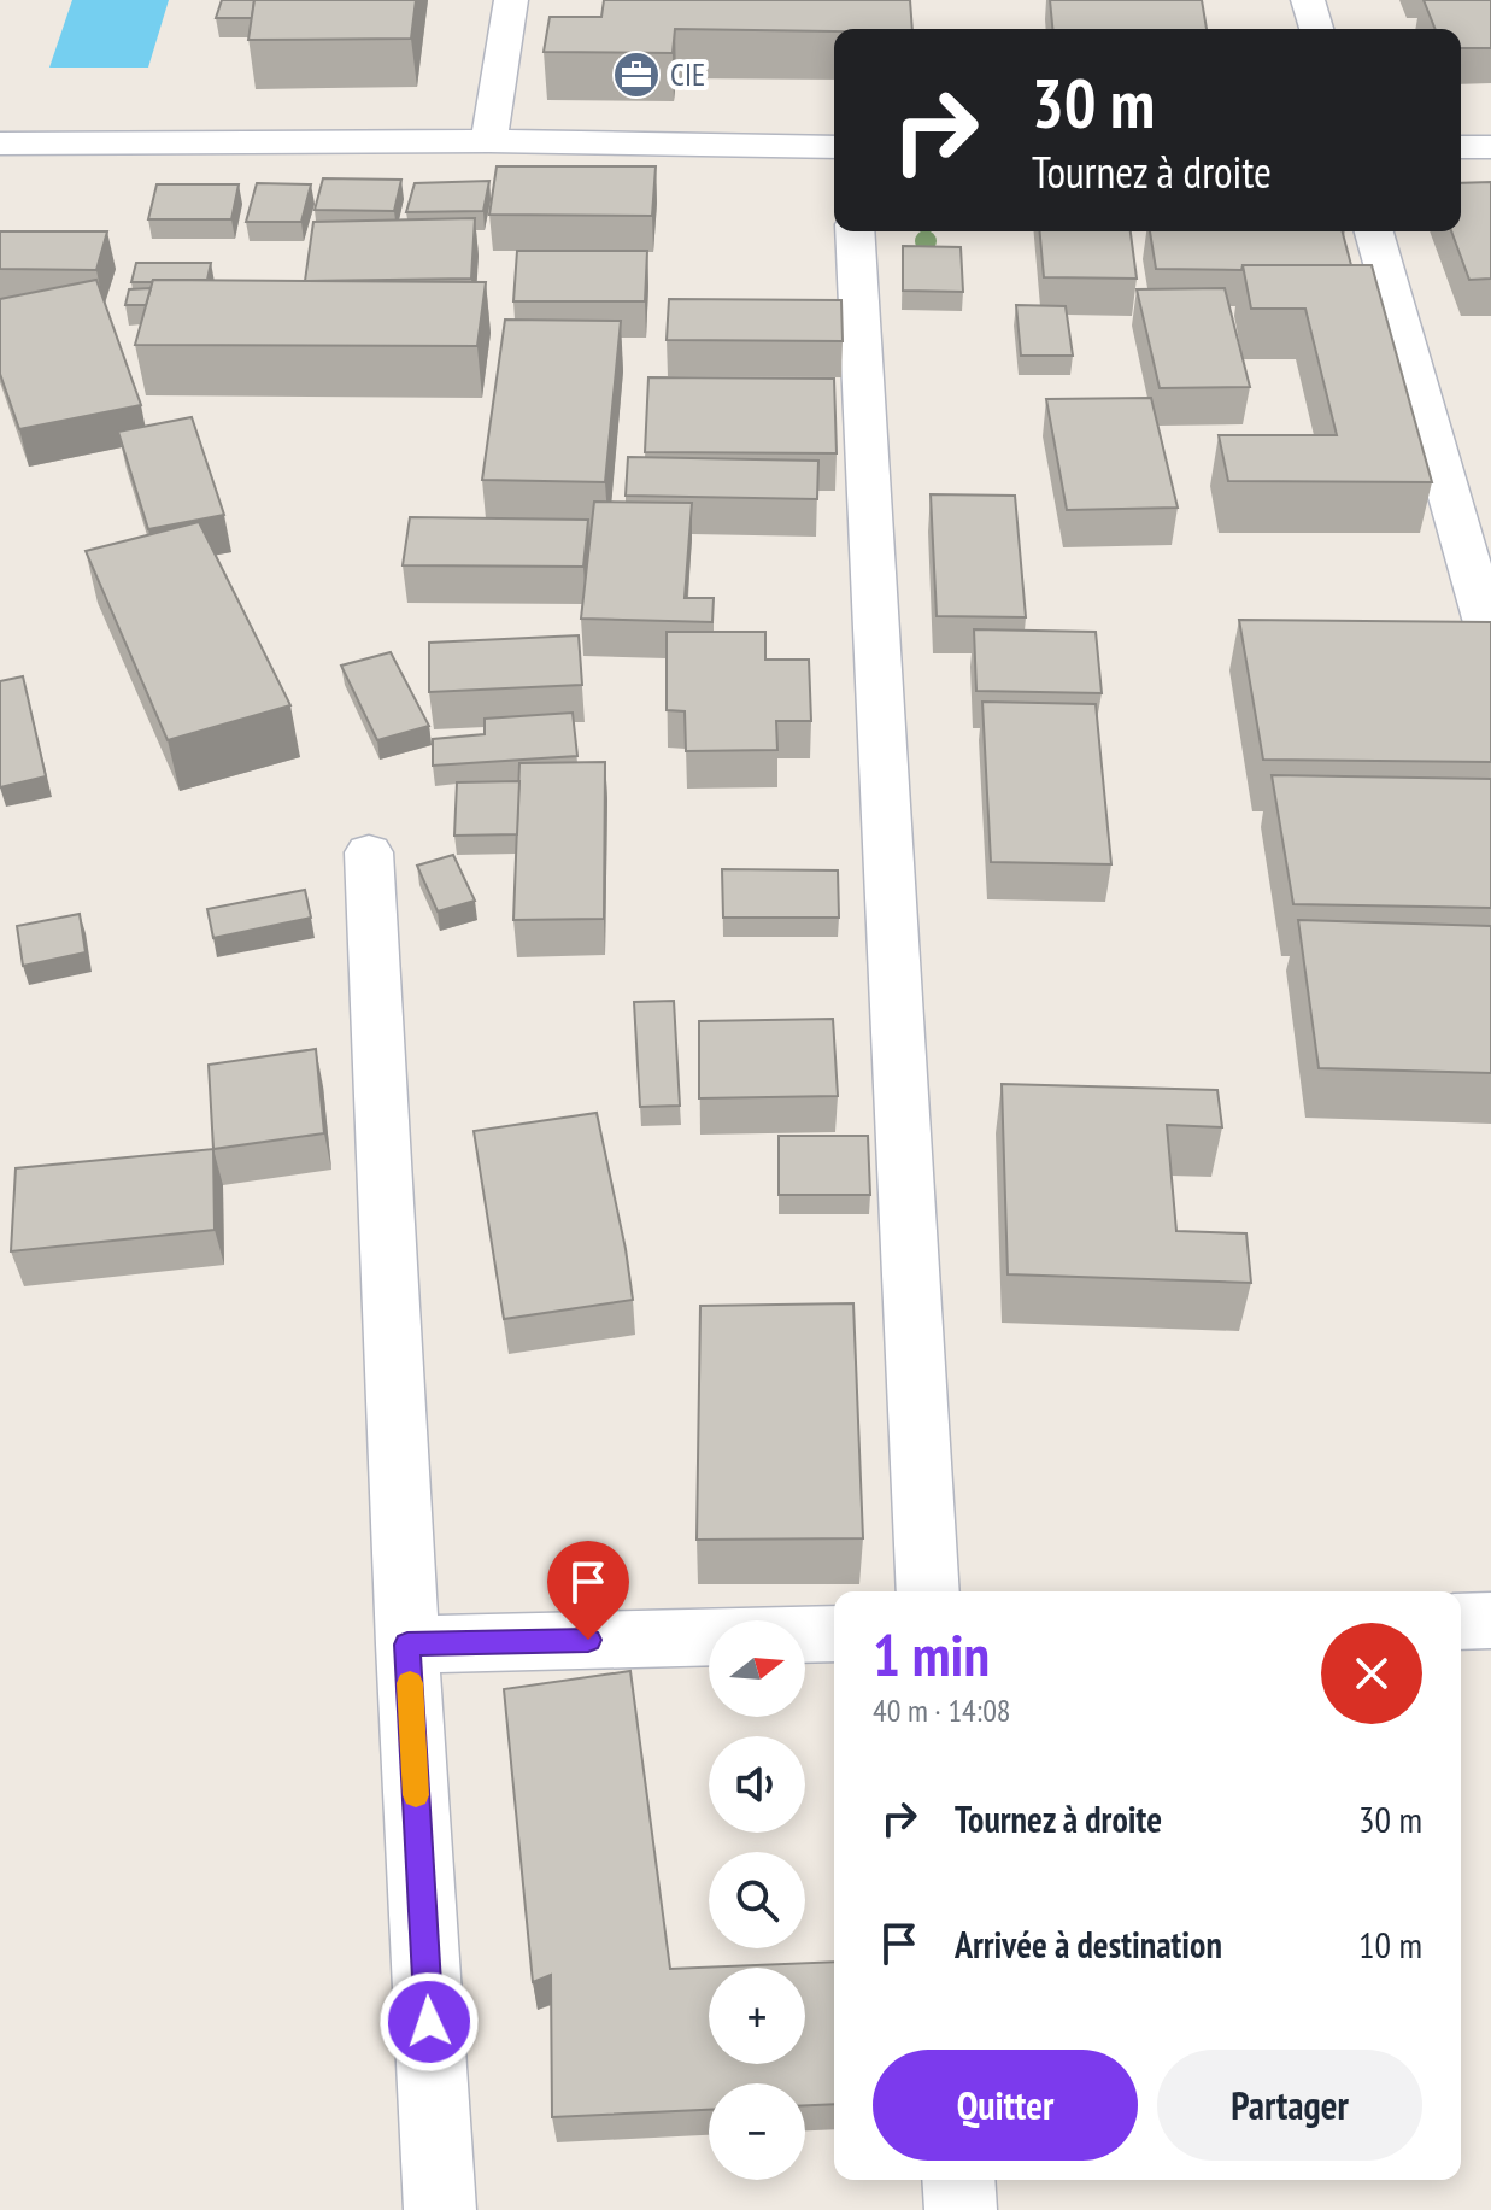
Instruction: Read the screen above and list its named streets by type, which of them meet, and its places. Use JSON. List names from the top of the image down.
{
  "places": {
    "office": ["CIE"]
  },
  "north": "right",
  "page": {
    "turn": ["30 m", "Tournez à droite"],
    "heading": ["1 min", "40 m · 14:08"],
    "map_buttons": ["+", "−"],
    "list": [
      {
        "name": "Tournez à droite",
        "value": "30 m"
      },
      {
        "name": "Arrivée à destination",
        "value": "10 m"
      }
    ],
    "buttons": ["Quitter", "Partager"]
  }
}
